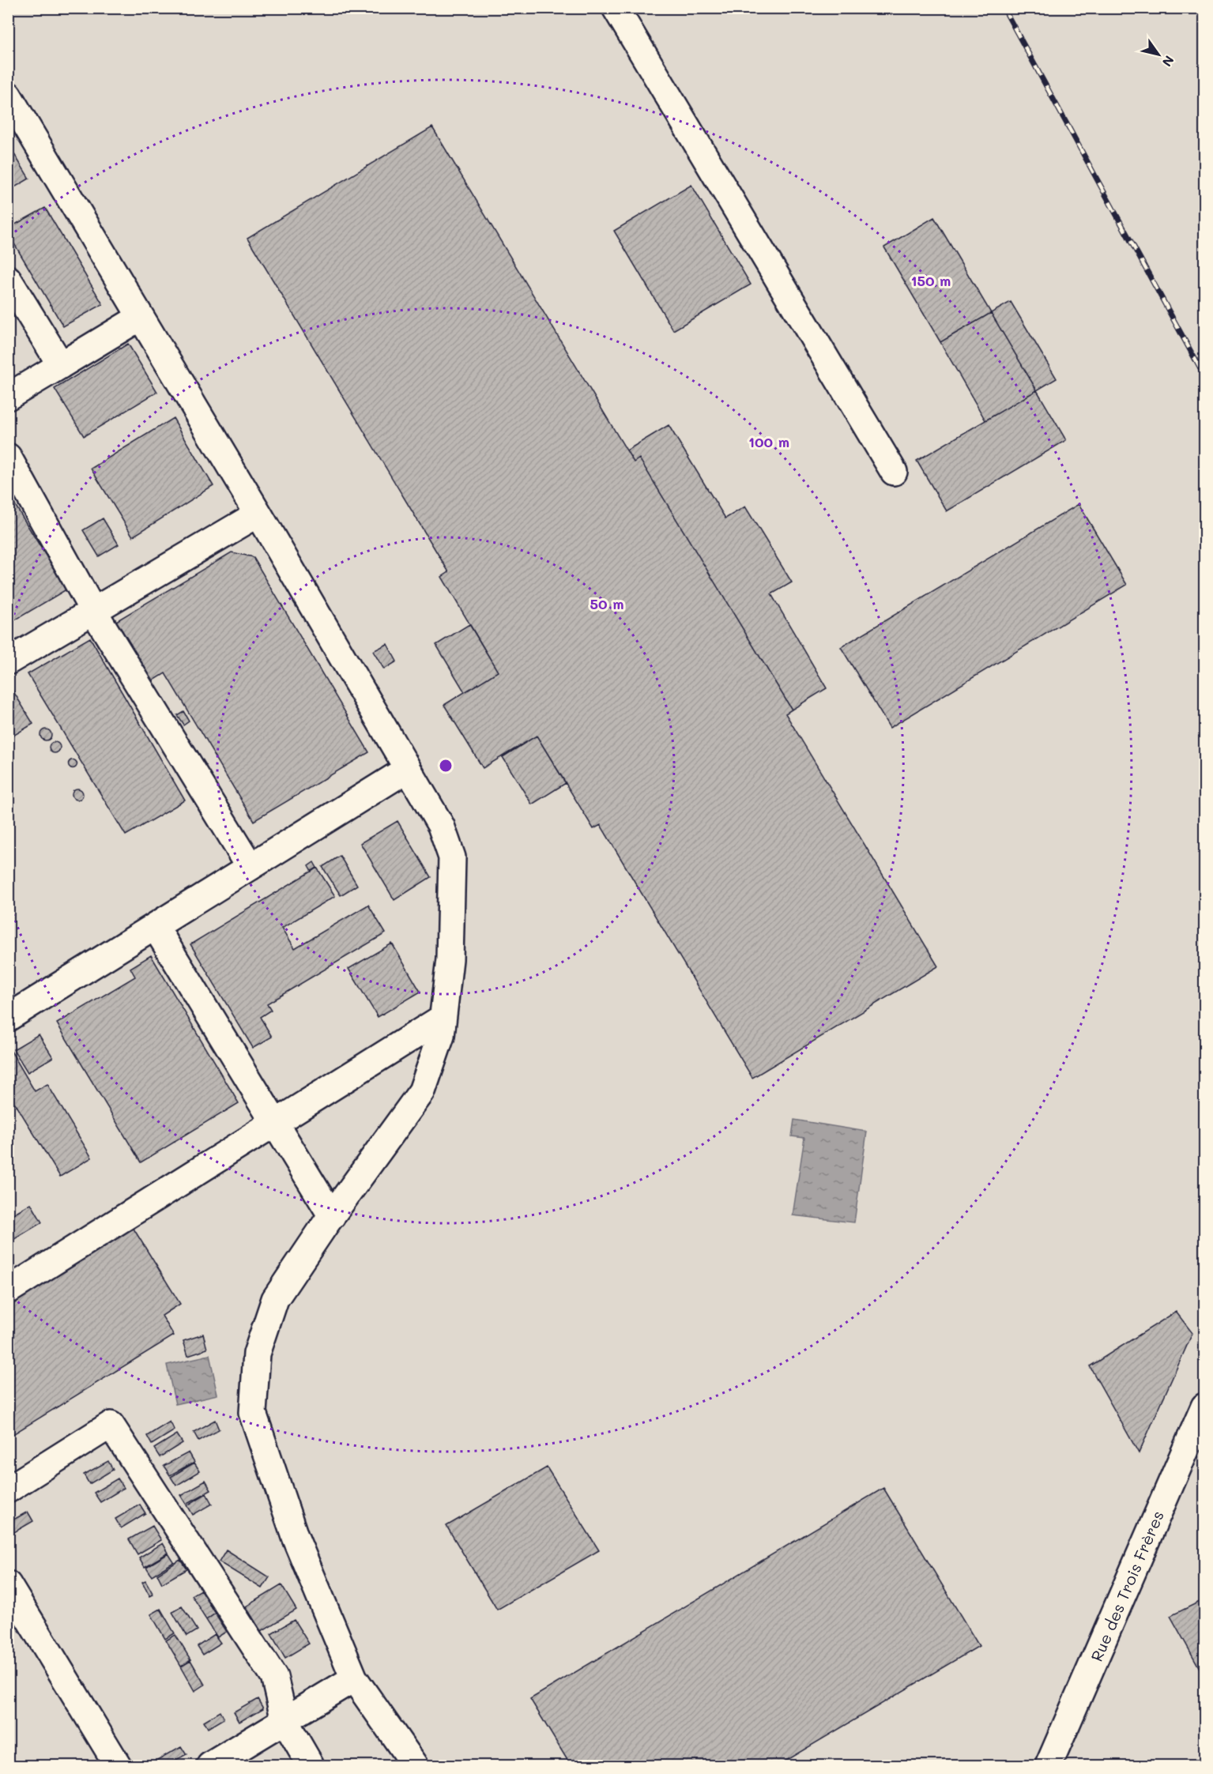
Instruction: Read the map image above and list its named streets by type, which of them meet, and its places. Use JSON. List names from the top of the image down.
{
  "streets": {
    "lane": ["Rue des Trois Frères"]
  },
  "north": "bottom right",
  "rings": ["150 m", "100 m", "50 m"]
}
